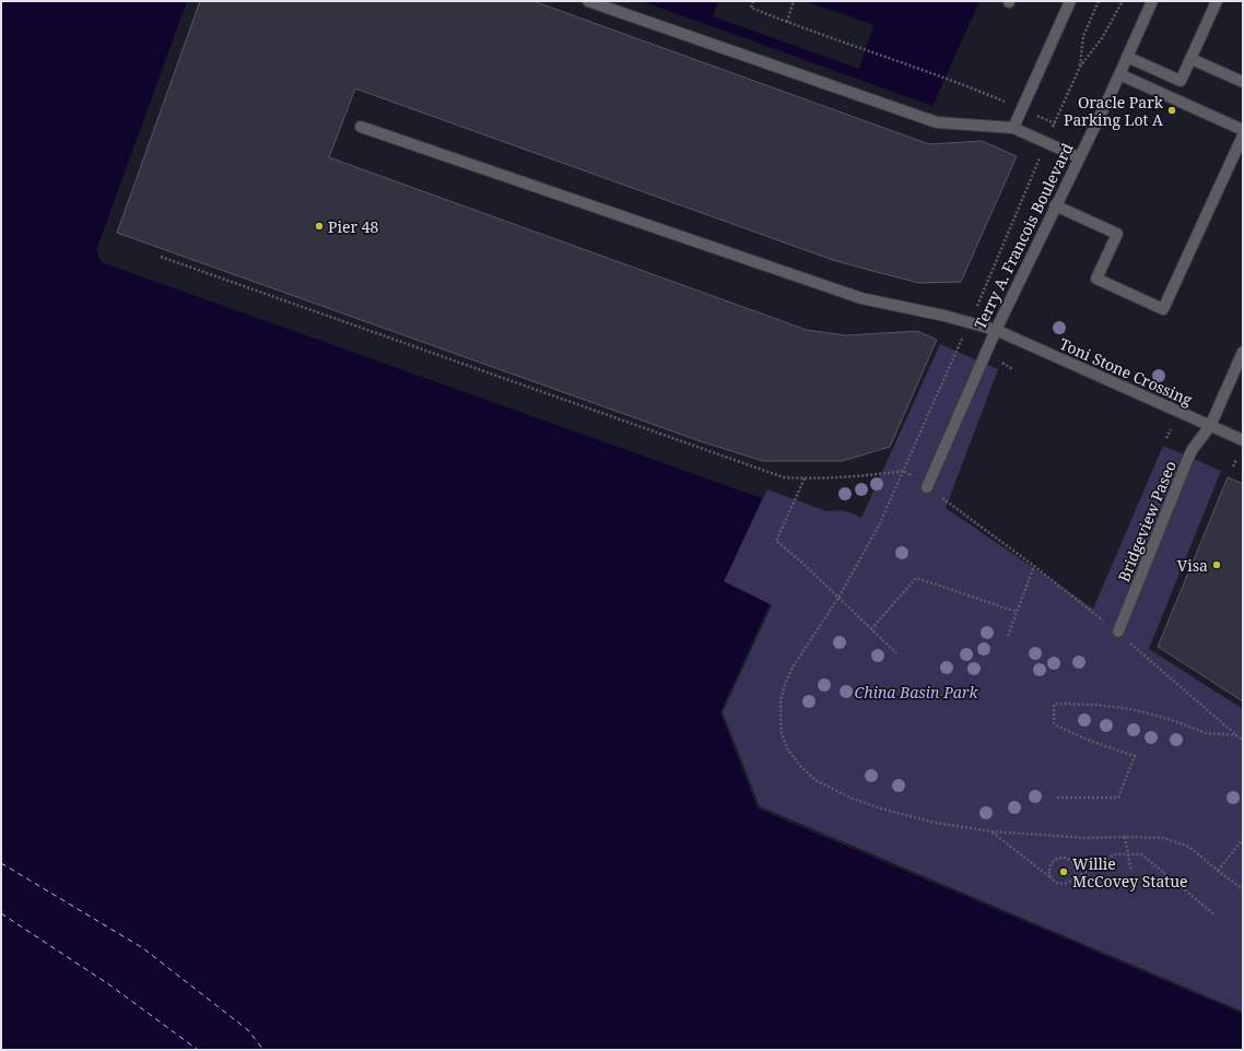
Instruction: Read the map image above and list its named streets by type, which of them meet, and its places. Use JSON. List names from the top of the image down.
{
  "streets": {
    "street": ["Terry A. Francois Boulevard", "Toni Stone Crossing", "Bridgeview Paseo"]
  },
  "crossings": [
    ["Terry A. Francois Boulevard", "Toni Stone Crossing"],
    ["Toni Stone Crossing", "Bridgeview Paseo"]
  ],
  "parks": ["China Basin Park"],
  "places": [
    "Oracle Park Parking Lot A",
    "Pier 48",
    "Visa",
    "Willie McCovey Statue"
  ]
}
